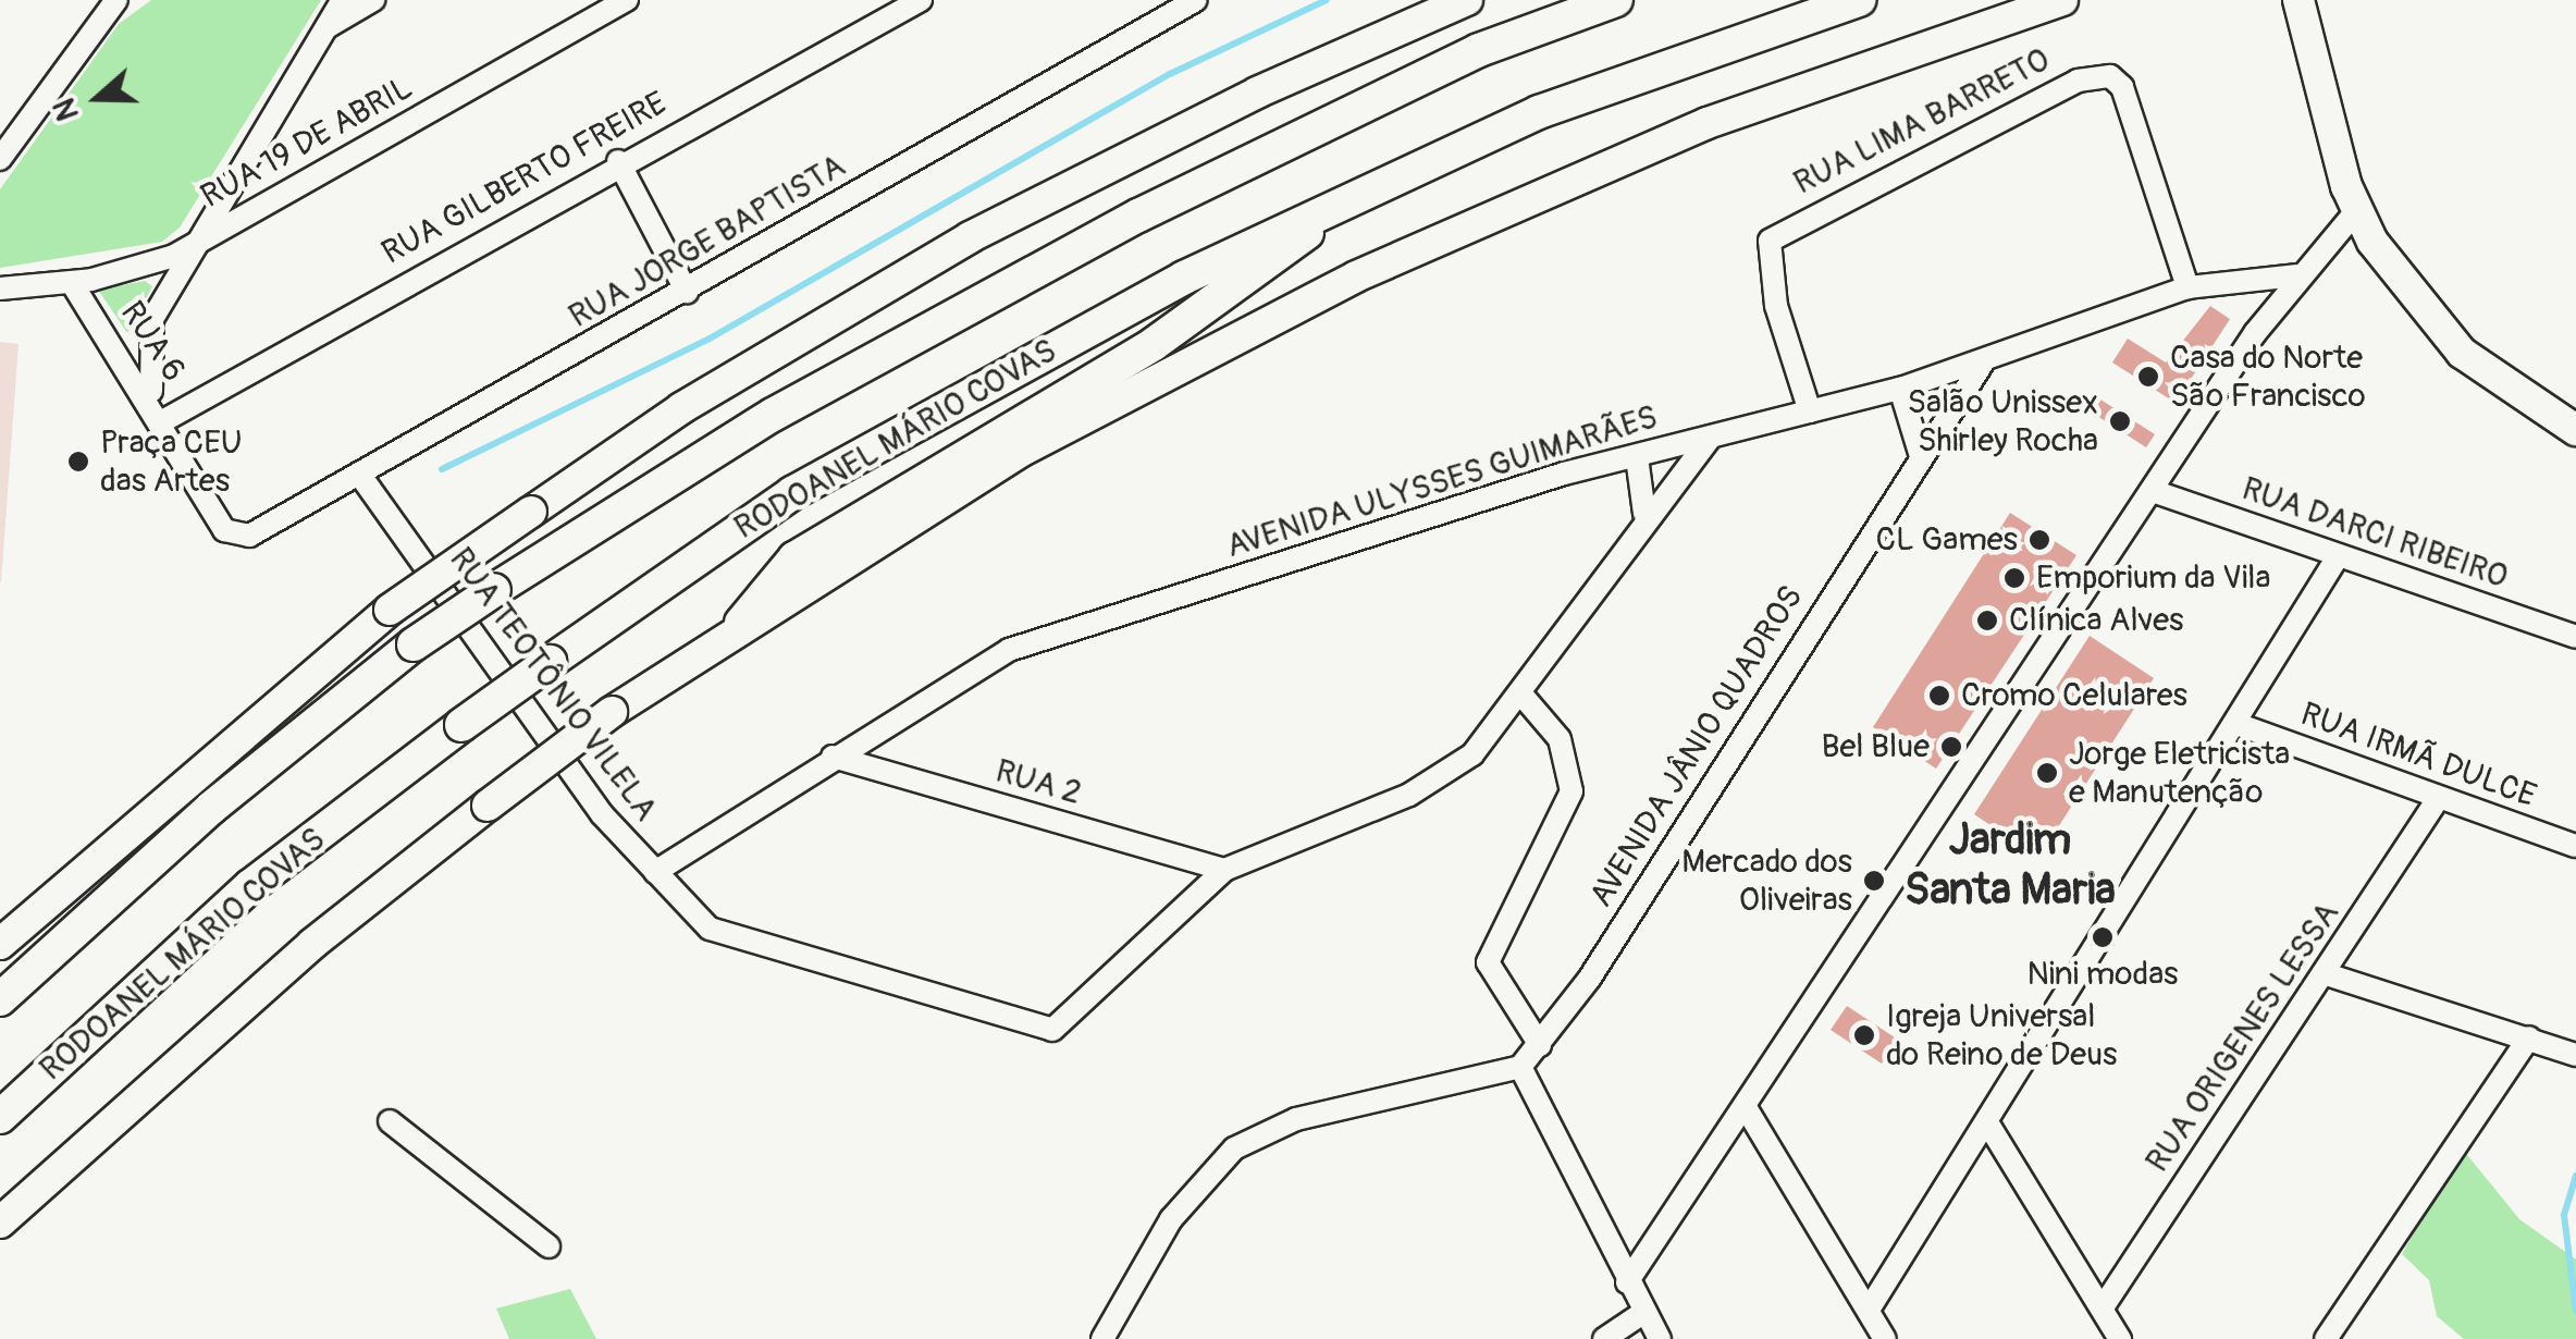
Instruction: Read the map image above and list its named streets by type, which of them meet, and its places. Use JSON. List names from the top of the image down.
{
  "streets": {
    "highway": ["RODOANEL MÁRIO COVAS"],
    "street": [
      "RUA LIMA BARRETO",
      "RUA 19 DE ABRIL",
      "RUA GILBERTO FREIRE",
      "RUA JORGE BAPTISTA",
      "RUA 6",
      "AVENIDA ULYSSES GUIMARÃES",
      "RUA DARCI RIBEIRO",
      "RUA TEOTÔNIO VILELA",
      "AVENIDA JÂNIO QUADROS",
      "RUA IRMÃ DULCE",
      "RUA 2",
      "RUA ORIGENES LESSA"
    ]
  },
  "crossings": [
    ["RUA LIMA BARRETO", "AVENIDA ULYSSES GUIMARÃES"],
    ["RUA 19 DE ABRIL", "RUA 6"],
    ["RUA GILBERTO FREIRE", "RUA 6"],
    ["RUA JORGE BAPTISTA", "RUA 6"],
    ["RUA JORGE BAPTISTA", "RUA TEOTÔNIO VILELA"],
    ["AVENIDA ULYSSES GUIMARÃES", "RUA TEOTÔNIO VILELA"],
    ["AVENIDA ULYSSES GUIMARÃES", "AVENIDA JÂNIO QUADROS"],
    ["AVENIDA ULYSSES GUIMARÃES", "RUA 2"],
    ["RUA TEOTÔNIO VILELA", "RUA 2"],
    ["RUA IRMÃ DULCE", "RUA ORIGENES LESSA"]
  ],
  "districts": ["Jardim Santa Maria"],
  "places": [
    "Casa do Norte São Francisco",
    "Salão Unissex Shirley Rocha",
    "Praça CEU das Artes",
    "CL Games",
    "Emporium da Vila",
    "Clínica Alves",
    "Cromo Celulares",
    "Bel Blue",
    "Jorge Eletricista e Manutenção",
    "Mercado dos Oliveiras",
    "Nini modas",
    "Igreja Universal do Reino de Deus"
  ],
  "north": "left"
}
